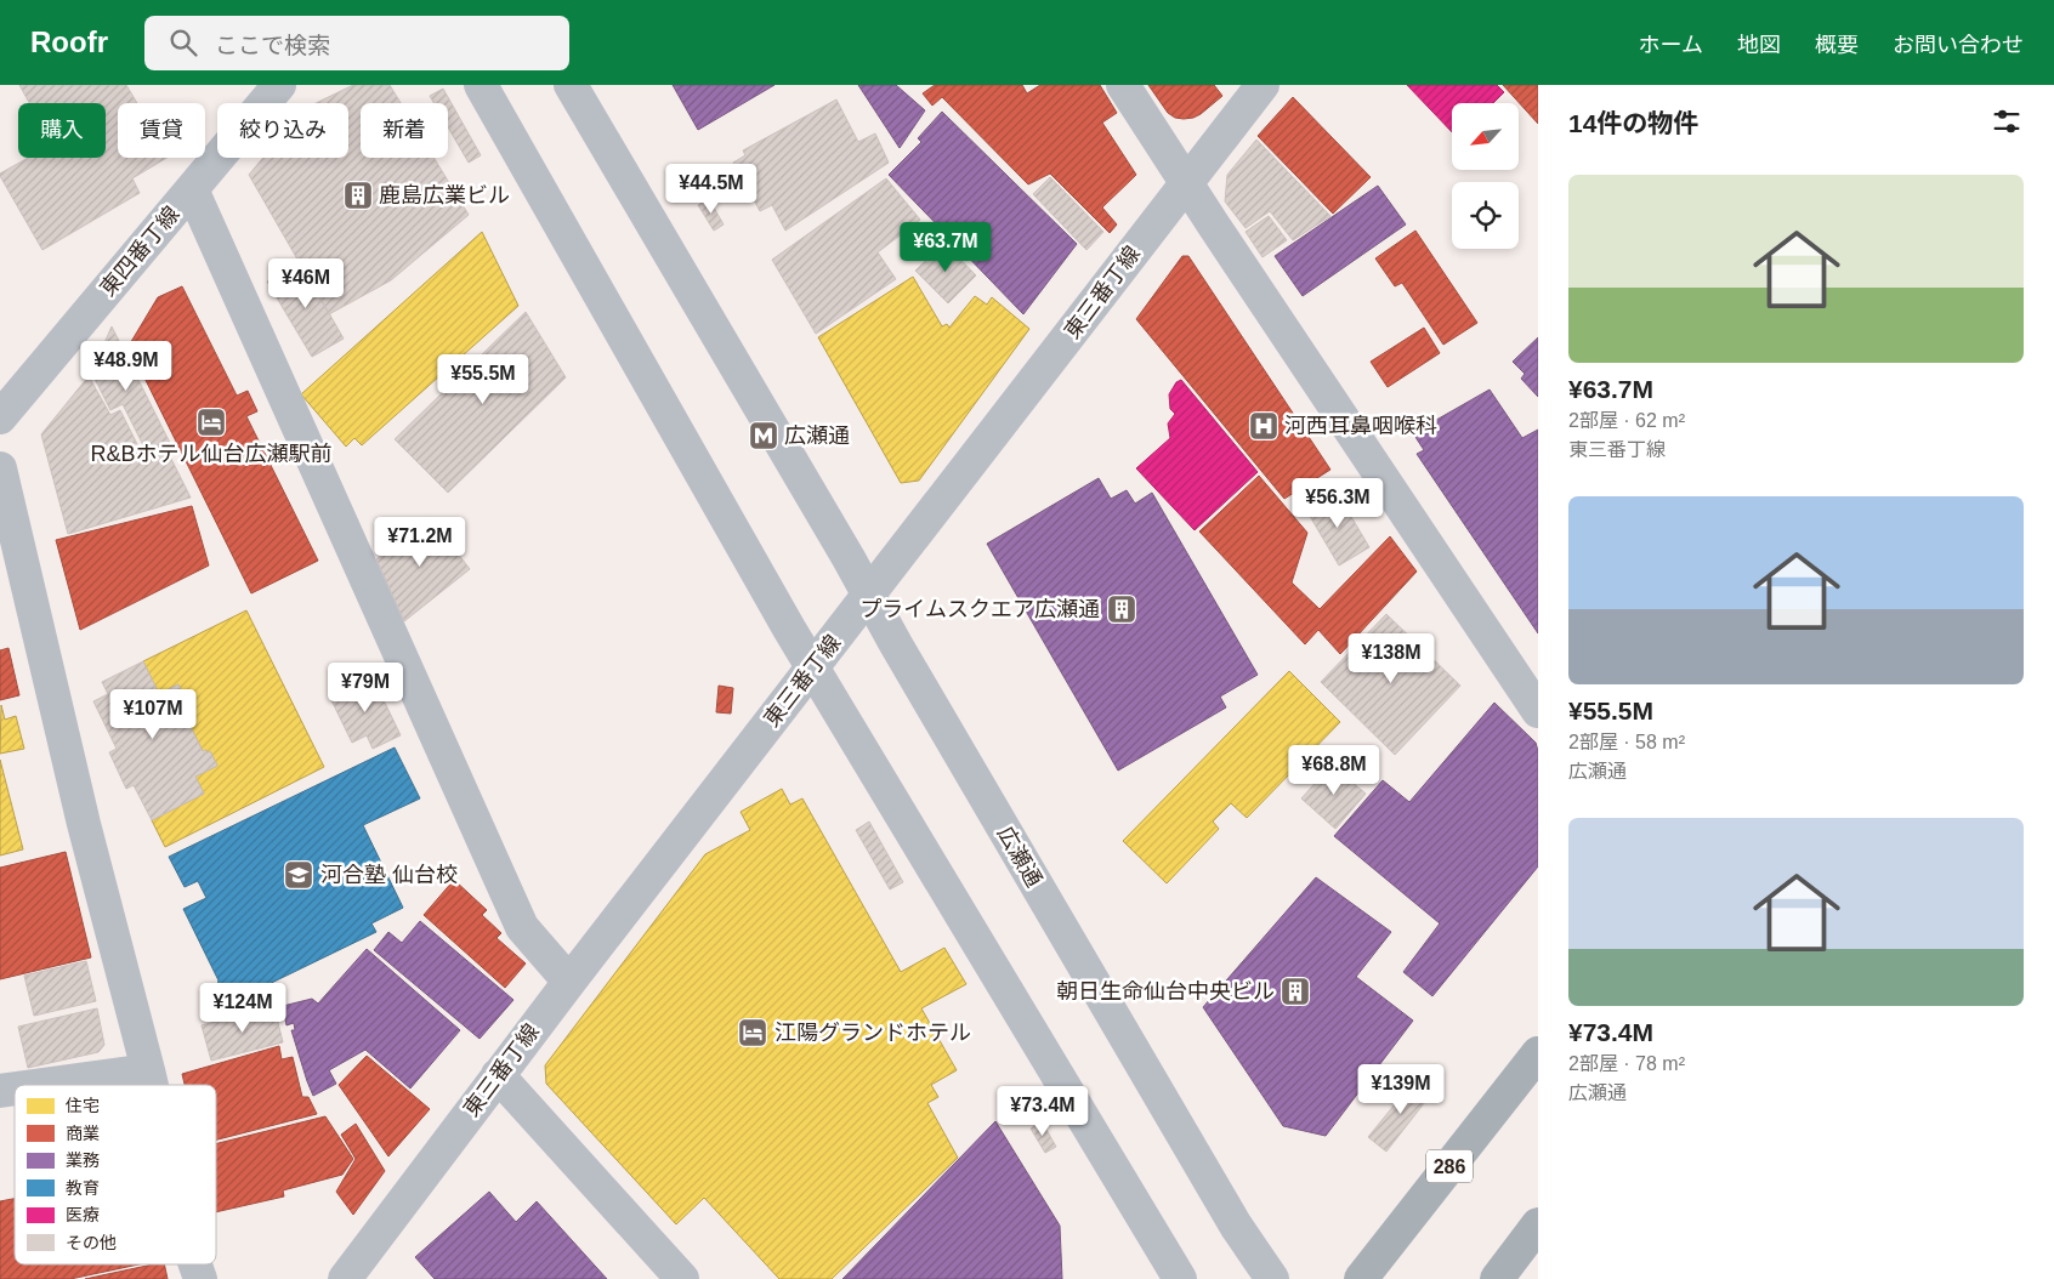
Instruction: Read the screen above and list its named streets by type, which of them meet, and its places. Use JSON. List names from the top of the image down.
{
  "streets": {
    "highway": ["286"],
    "street": ["東四番丁線", "東三番丁線", "広瀬通"]
  },
  "crossings": [
    ["東三番丁線", "広瀬通"]
  ],
  "places": {
    "building": ["鹿島広業ビル", "プライムスクエア広瀬通", "朝日生命仙台中央ビル"],
    "hotel": ["R&Bホテル仙台広瀬駅前", "江陽グランドホテル"],
    "hospital": ["河西耳鼻咽喉科"],
    "metro station": ["広瀬通"],
    "school or university": ["河合塾 仙台校"]
  },
  "legend": [
    "住宅",
    "商業",
    "業務",
    "教育",
    "医療",
    "その他"
  ],
  "north": "bottom left",
  "page": {
    "header": "Roofr",
    "search": "ここで検索",
    "nav": [
      "ホーム",
      "地図",
      "概要",
      "お問い合わせ"
    ],
    "heading": "14件の物件",
    "chip": [
      "購入",
      "賃貸",
      "絞り込み",
      "新着"
    ],
    "list": [
      {
        "name": "¥63.7M",
        "note": "2部屋 · 62 m² · 東三番丁線"
      },
      {
        "name": "¥55.5M",
        "note": "2部屋 · 58 m² · 広瀬通"
      },
      {
        "name": "¥73.4M",
        "note": "2部屋 · 78 m² · 広瀬通"
      }
    ],
    "price": [
      "¥44.5M",
      "¥63.7M",
      "¥46M",
      "¥48.9M",
      "¥55.5M",
      "¥56.3M",
      "¥71.2M",
      "¥138M",
      "¥79M",
      "¥107M",
      "¥68.8M",
      "¥124M",
      "¥139M",
      "¥73.4M"
    ]
  }
}
